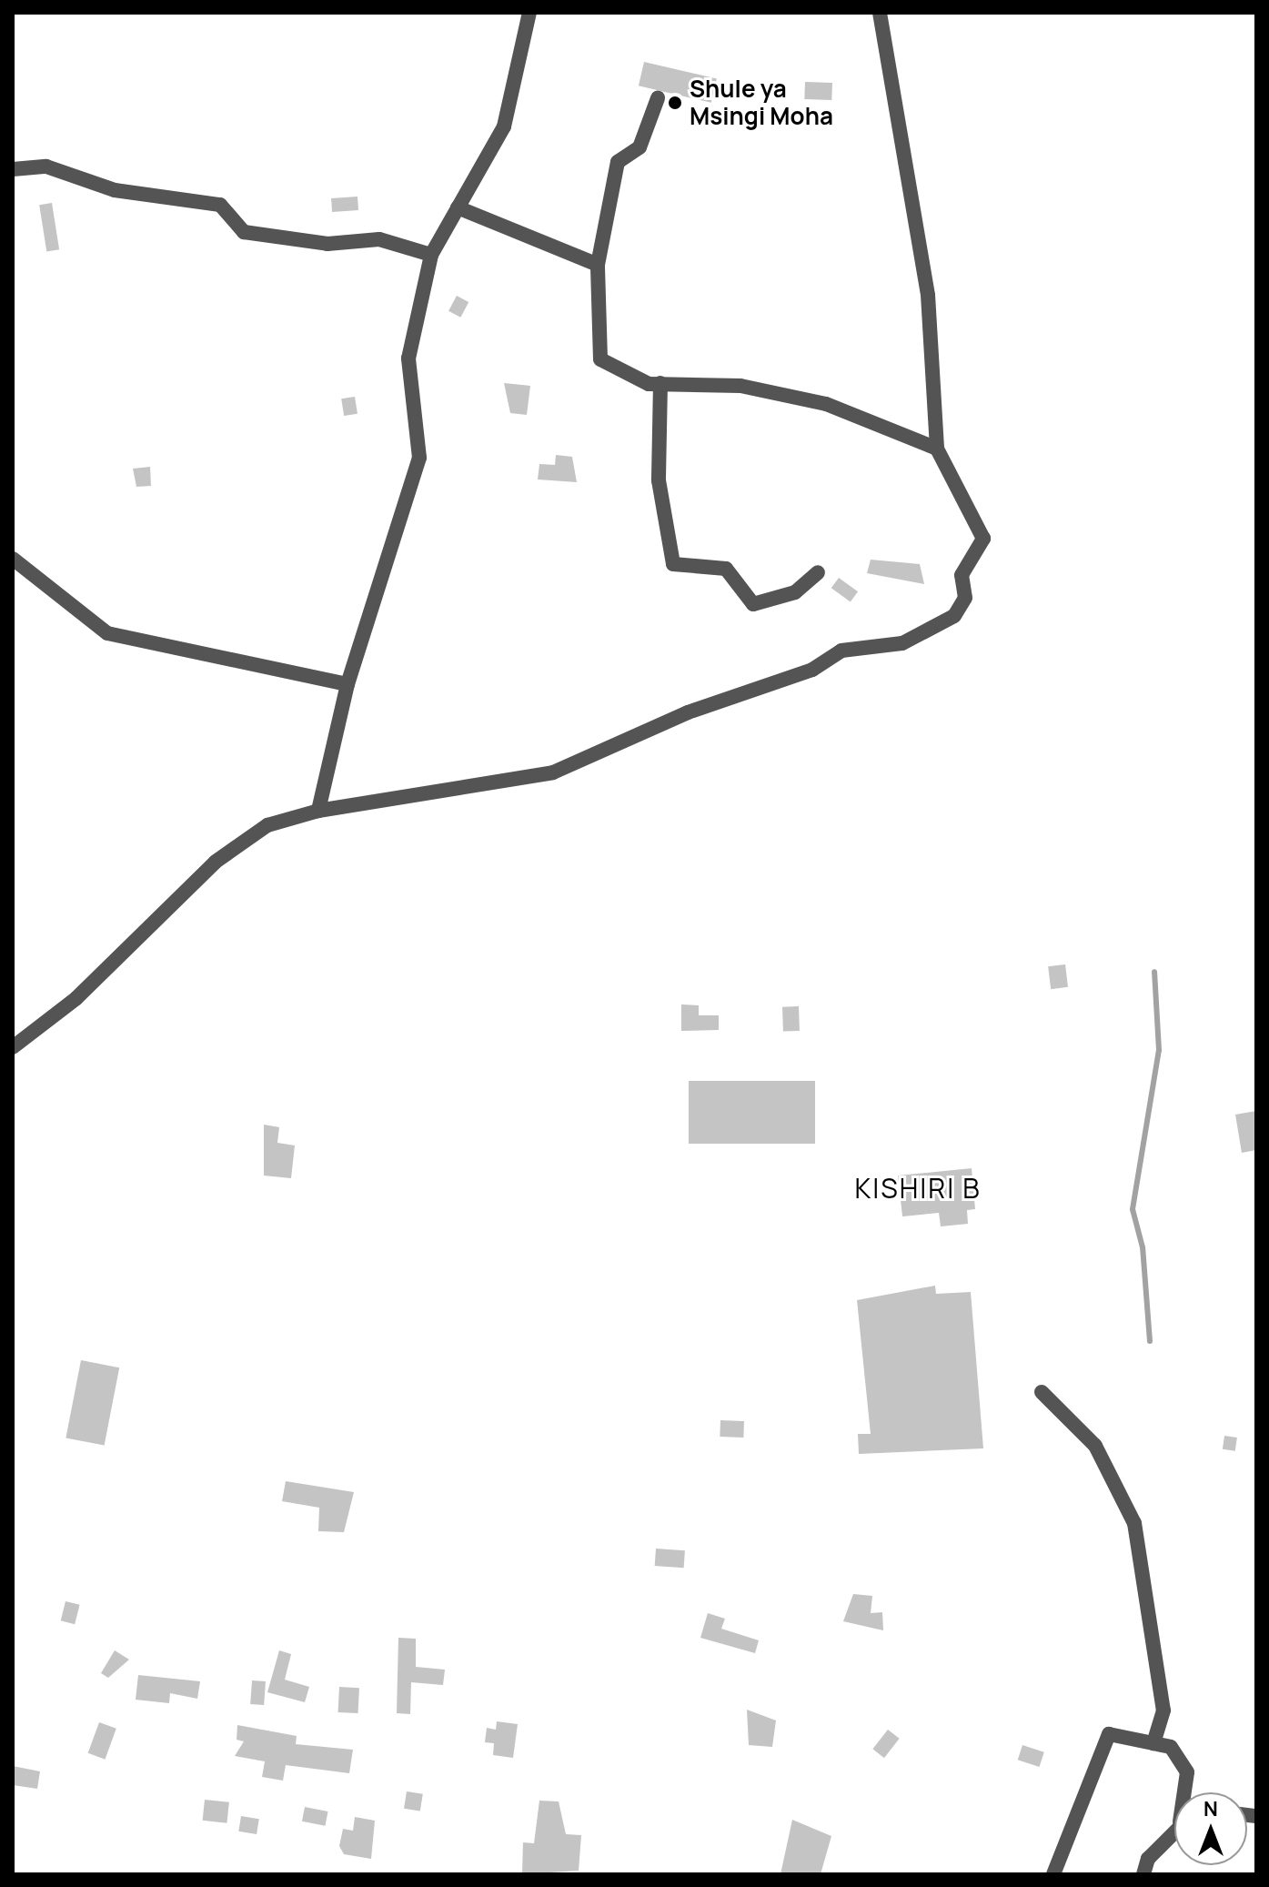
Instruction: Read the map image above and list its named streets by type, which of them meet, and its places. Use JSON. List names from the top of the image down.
{
  "districts": ["KISHIRI B"],
  "places": ["Shule ya Msingi Moha"],
  "north": "top"
}
